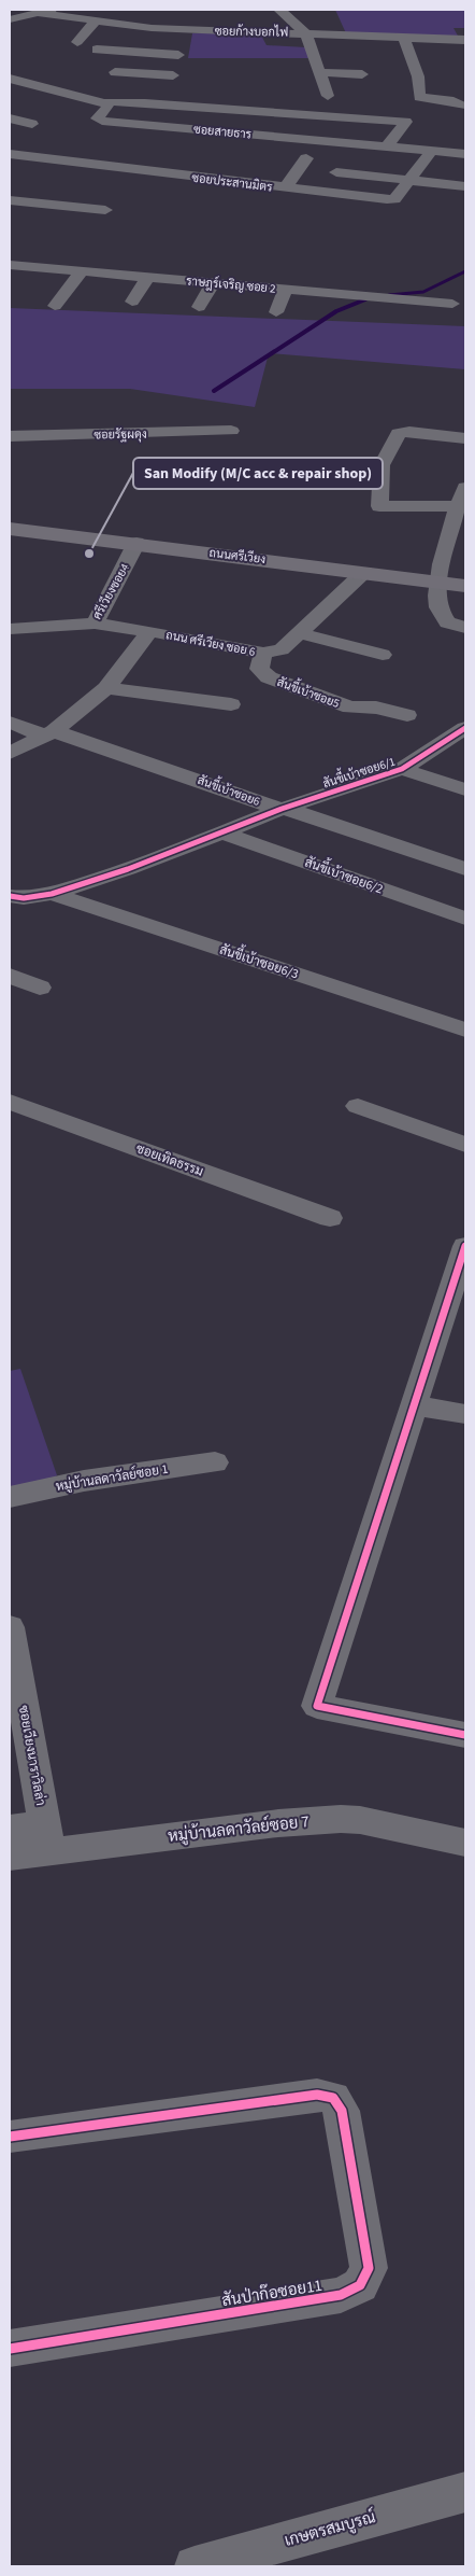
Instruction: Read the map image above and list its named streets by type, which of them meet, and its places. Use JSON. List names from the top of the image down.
{
  "streets": {
    "main road": ["ถนนศรีเวียง"],
    "street": [
      "ซอยก้างบอกไฟ",
      "ซอยสายธาร",
      "ซอยประสานมิตร",
      "ราษฎร์เจริญ ซอย 2",
      "ซอยรัฐผดุง",
      "ศรีเวียงซอย4",
      "ถนน ศรีเวียง ซอย 6",
      "สันขี้เบ้าซอย5",
      "สันขี้เบ้าซอย6/1",
      "สันขี้เบ้าซอย6",
      "สันขี้เบ้าซอย6/2",
      "สันขี้เบ้าซอย6/3",
      "ซอยเทิดธรรม",
      "หมู่บ้านลดาวัลย์ซอย 1",
      "ซอยเวียงนาราวิลล่า",
      "หมู่บ้านลดาวัลย์ซอย 7",
      "สันป่าก๊อซอย11",
      "เกษตรสมบูรณ์"
    ]
  },
  "crossings": [
    ["ซอยสายธาร", "ซอยประสานมิตร"],
    ["ถนนศรีเวียง", "ศรีเวียงซอย4"],
    ["ถนนศรีเวียง", "ถนน ศรีเวียง ซอย 6"],
    ["ถนน ศรีเวียง ซอย 6", "สันขี้เบ้าซอย5"],
    ["ถนน ศรีเวียง ซอย 6", "สันขี้เบ้าซอย6"],
    ["สันขี้เบ้าซอย6/1", "สันขี้เบ้าซอย6"],
    ["สันขี้เบ้าซอย6/1", "สันขี้เบ้าซอย6/2"],
    ["สันขี้เบ้าซอย6/1", "สันขี้เบ้าซอย6/3"],
    ["ซอยเวียงนาราวิลล่า", "หมู่บ้านลดาวัลย์ซอย 7"]
  ],
  "places": ["San Modify (M/C acc & repair shop)"]
}
